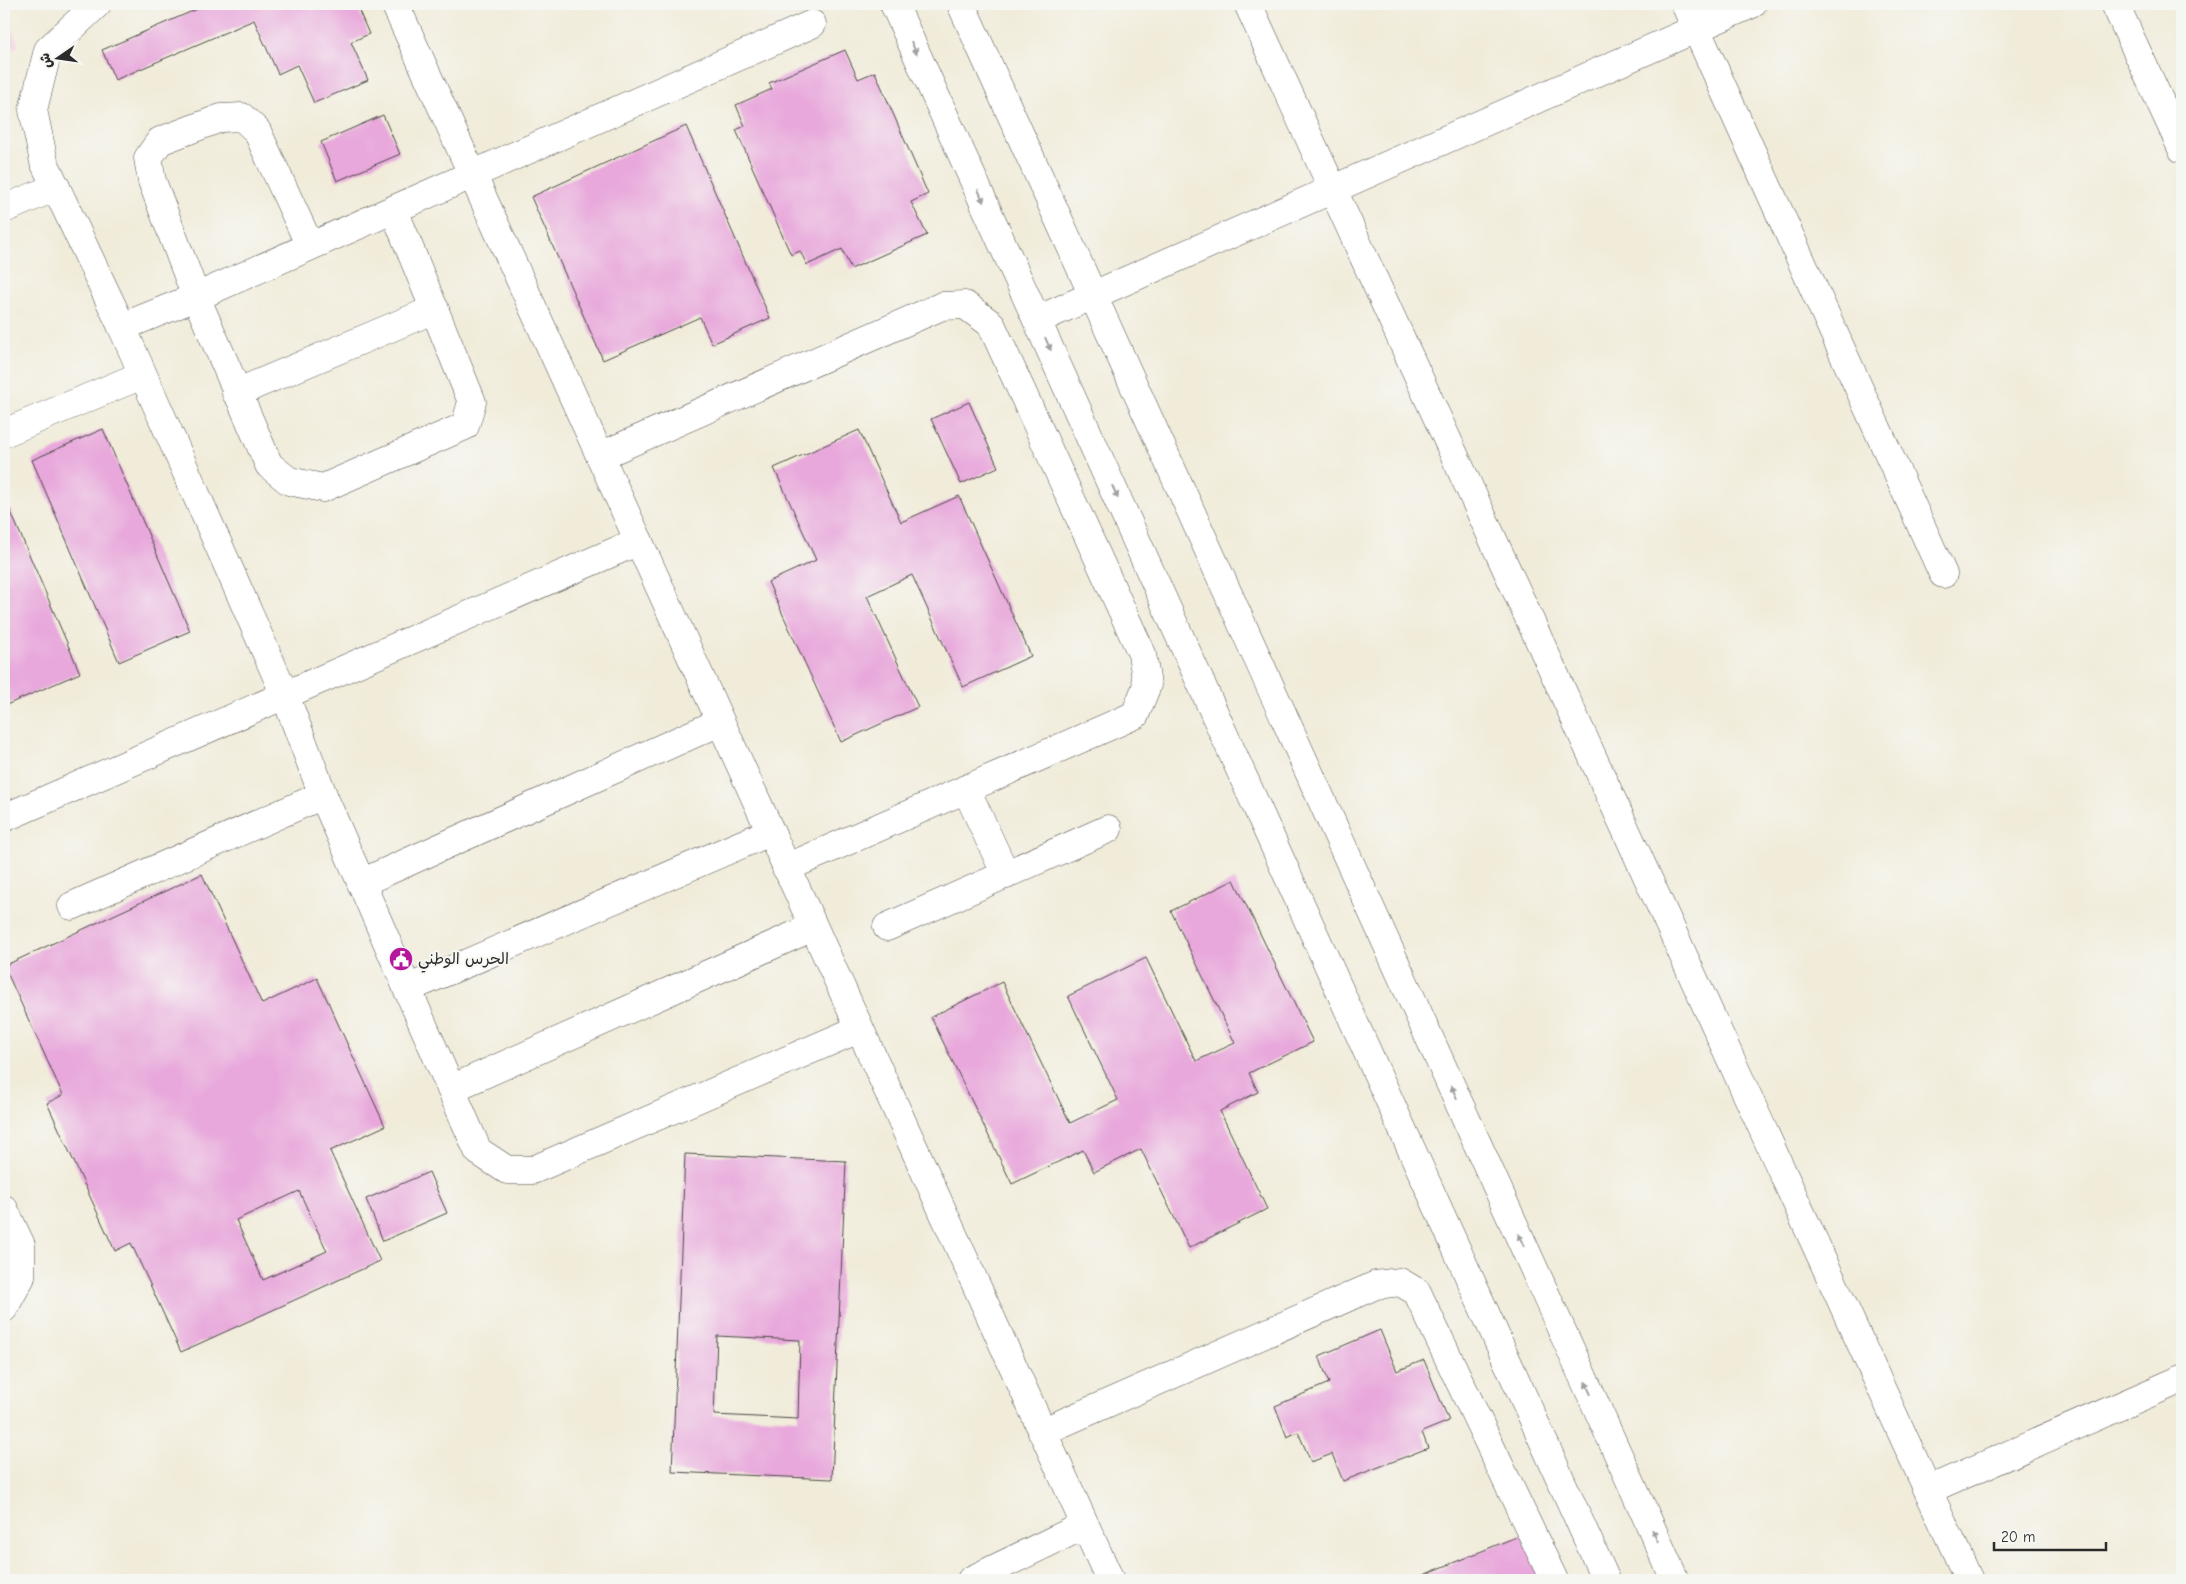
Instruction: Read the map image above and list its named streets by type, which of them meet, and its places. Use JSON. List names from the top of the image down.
{
  "places": {
    "public building": ["الحرس الوطني"]
  },
  "scale_bar": "20 m",
  "north": "left"
}
